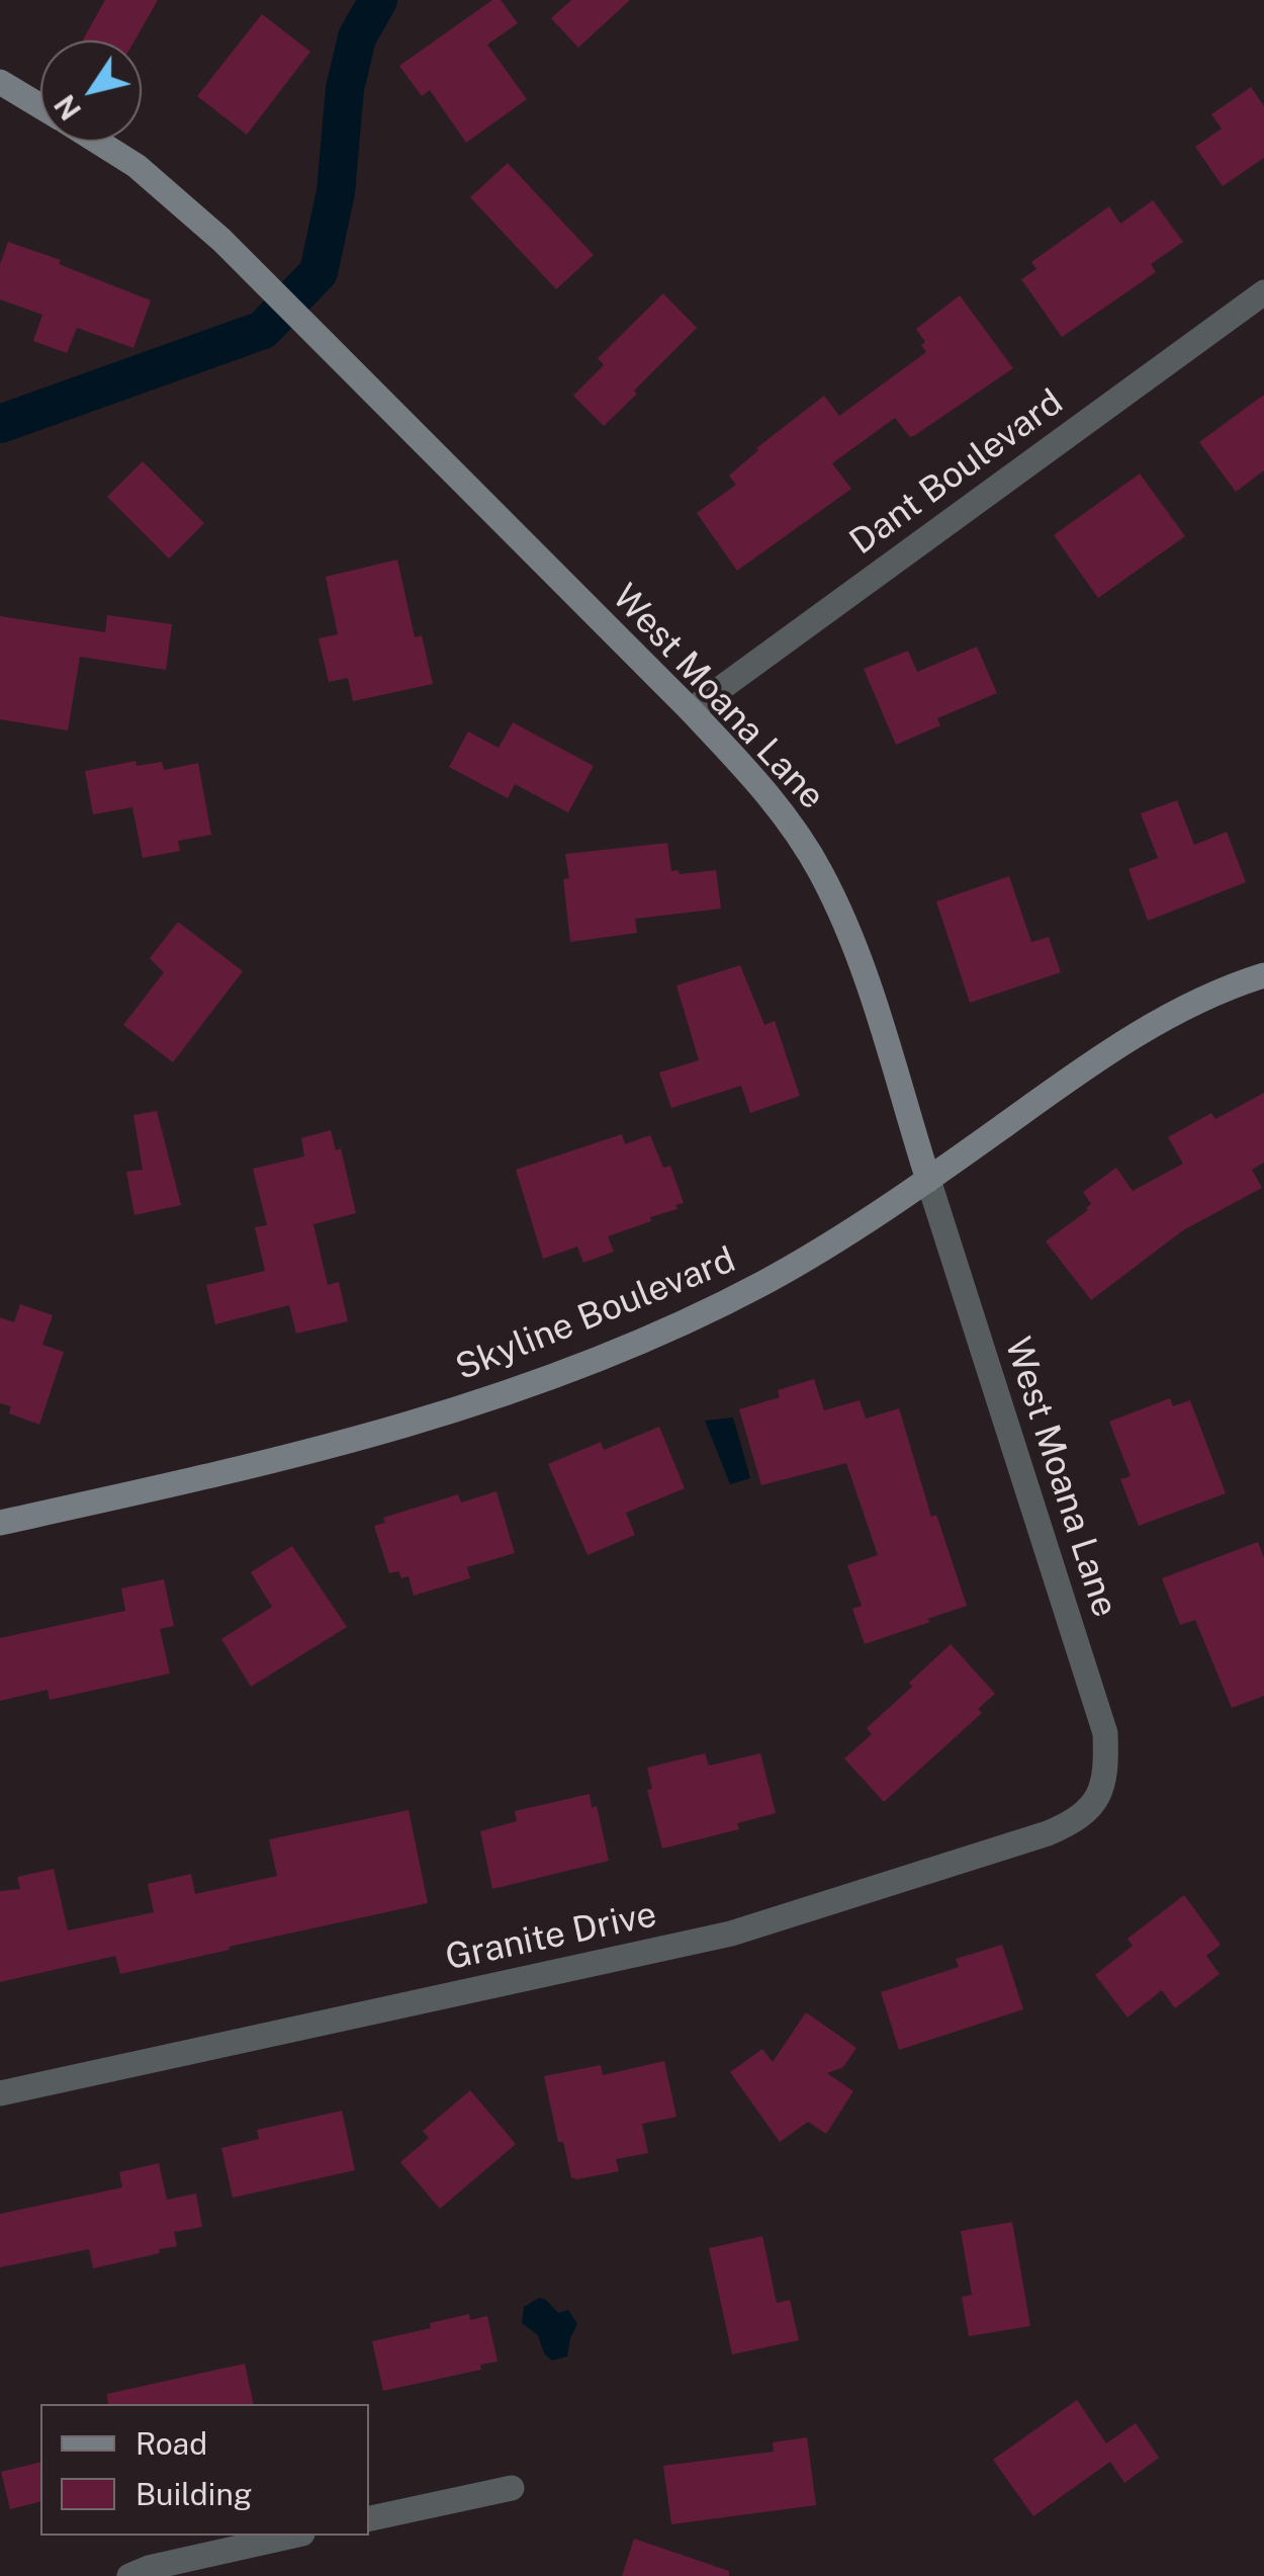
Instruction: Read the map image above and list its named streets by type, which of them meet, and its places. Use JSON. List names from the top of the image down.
{
  "streets": {
    "street": [
      "Dant Boulevard",
      "West Moana Lane",
      "Skyline Boulevard",
      "Granite Drive"
    ]
  },
  "crossings": [
    ["Dant Boulevard", "West Moana Lane"],
    ["West Moana Lane", "Skyline Boulevard"],
    ["West Moana Lane", "Granite Drive"]
  ],
  "legend": ["Road", "Building"],
  "north": "bottom left"
}
